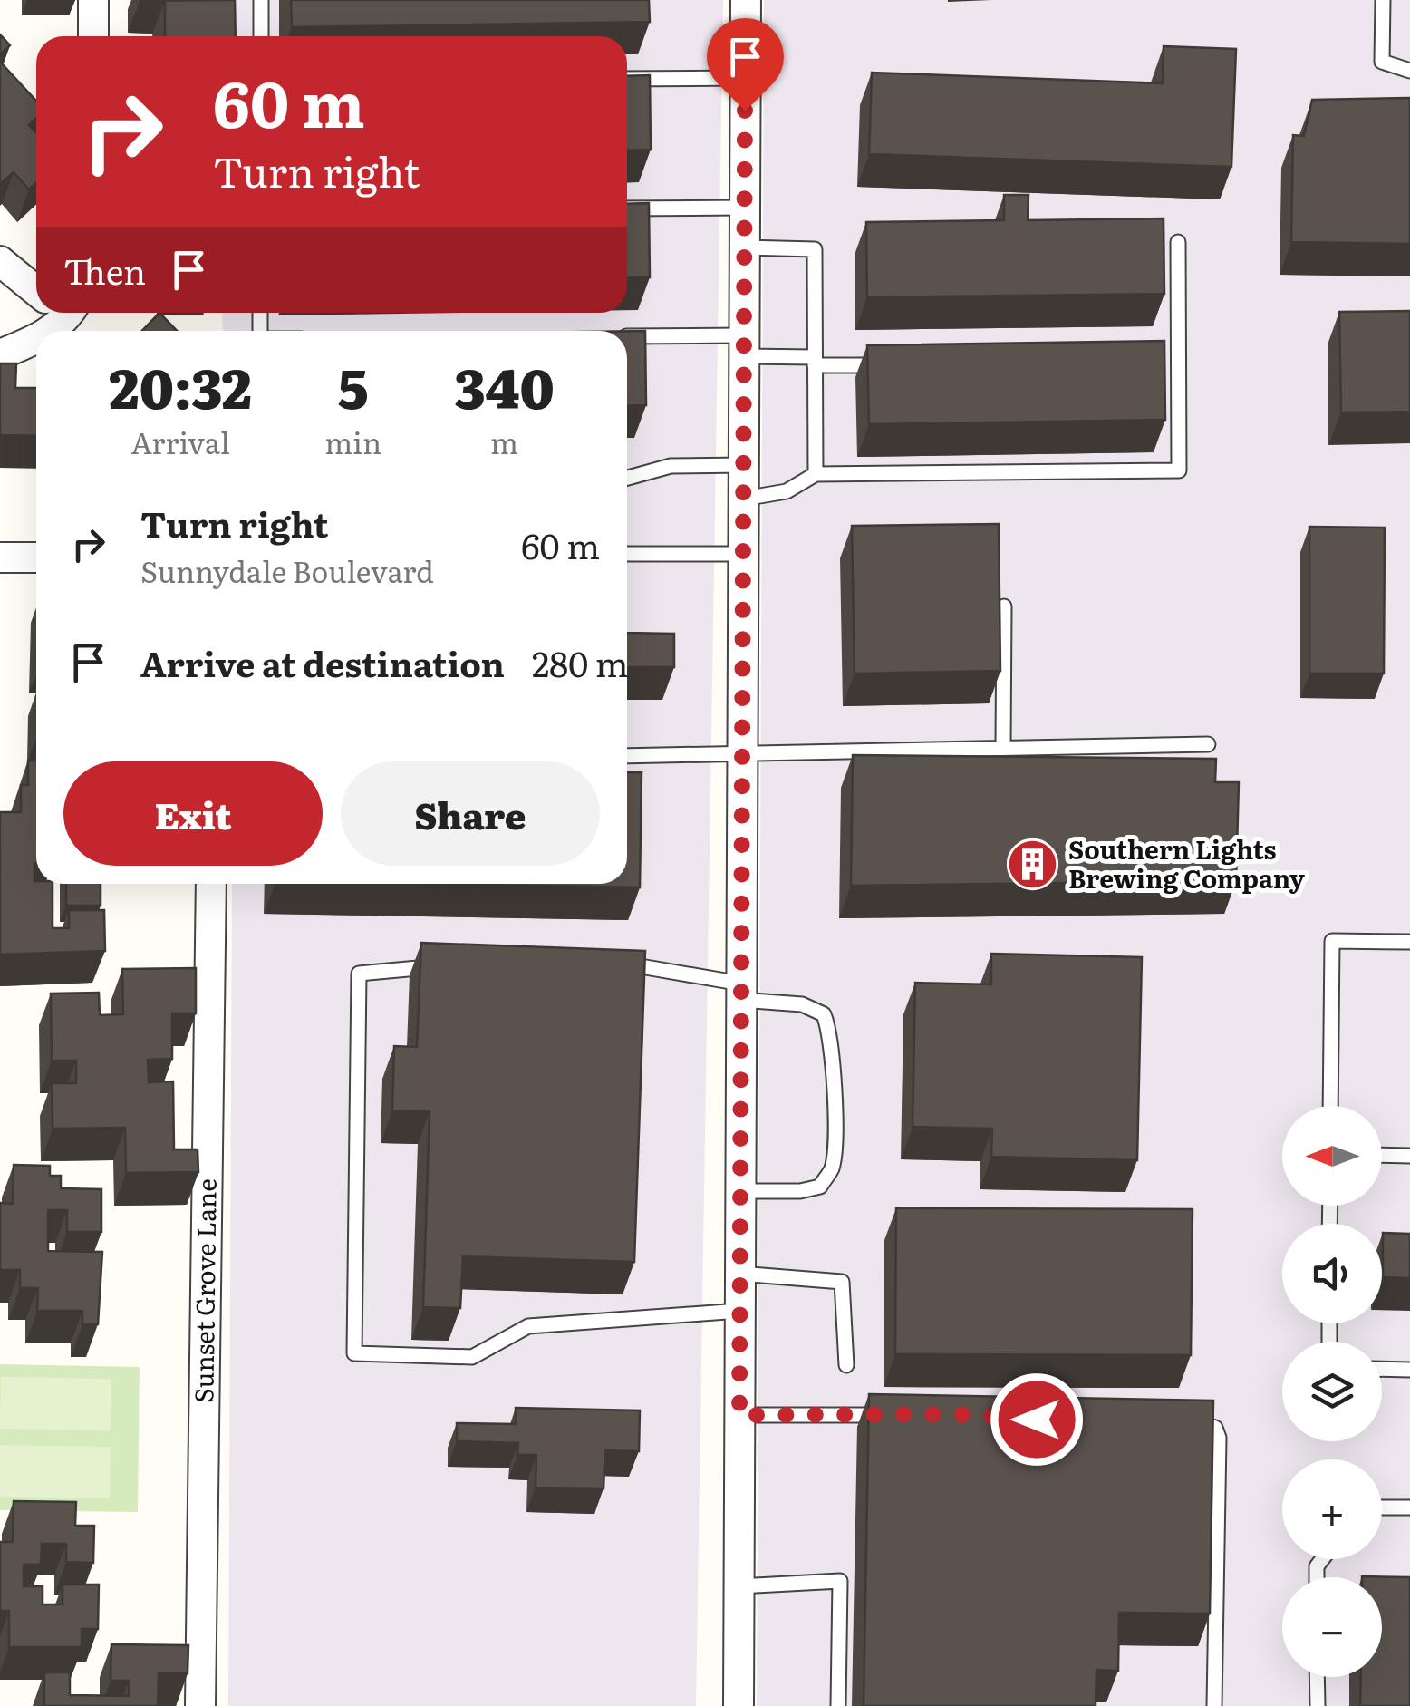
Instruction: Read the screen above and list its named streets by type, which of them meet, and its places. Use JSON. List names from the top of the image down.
{
  "streets": {
    "street": ["Sunset Grove Lane"]
  },
  "places": {
    "building": ["Southern Lights Brewing Company"]
  },
  "north": "left",
  "page": {
    "turn": ["60 m", "Turn right"],
    "then": "Then",
    "eta": [
      "20:32",
      "Arrival",
      "5",
      "min",
      "340",
      "m"
    ],
    "list": [
      {
        "name": "Turn right",
        "note": "Sunnydale Boulevard",
        "value": "60 m"
      },
      {
        "name": "Arrive at destination",
        "value": "280 m"
      }
    ],
    "buttons": ["Exit", "Share"],
    "map_buttons": ["+", "−"]
  }
}
